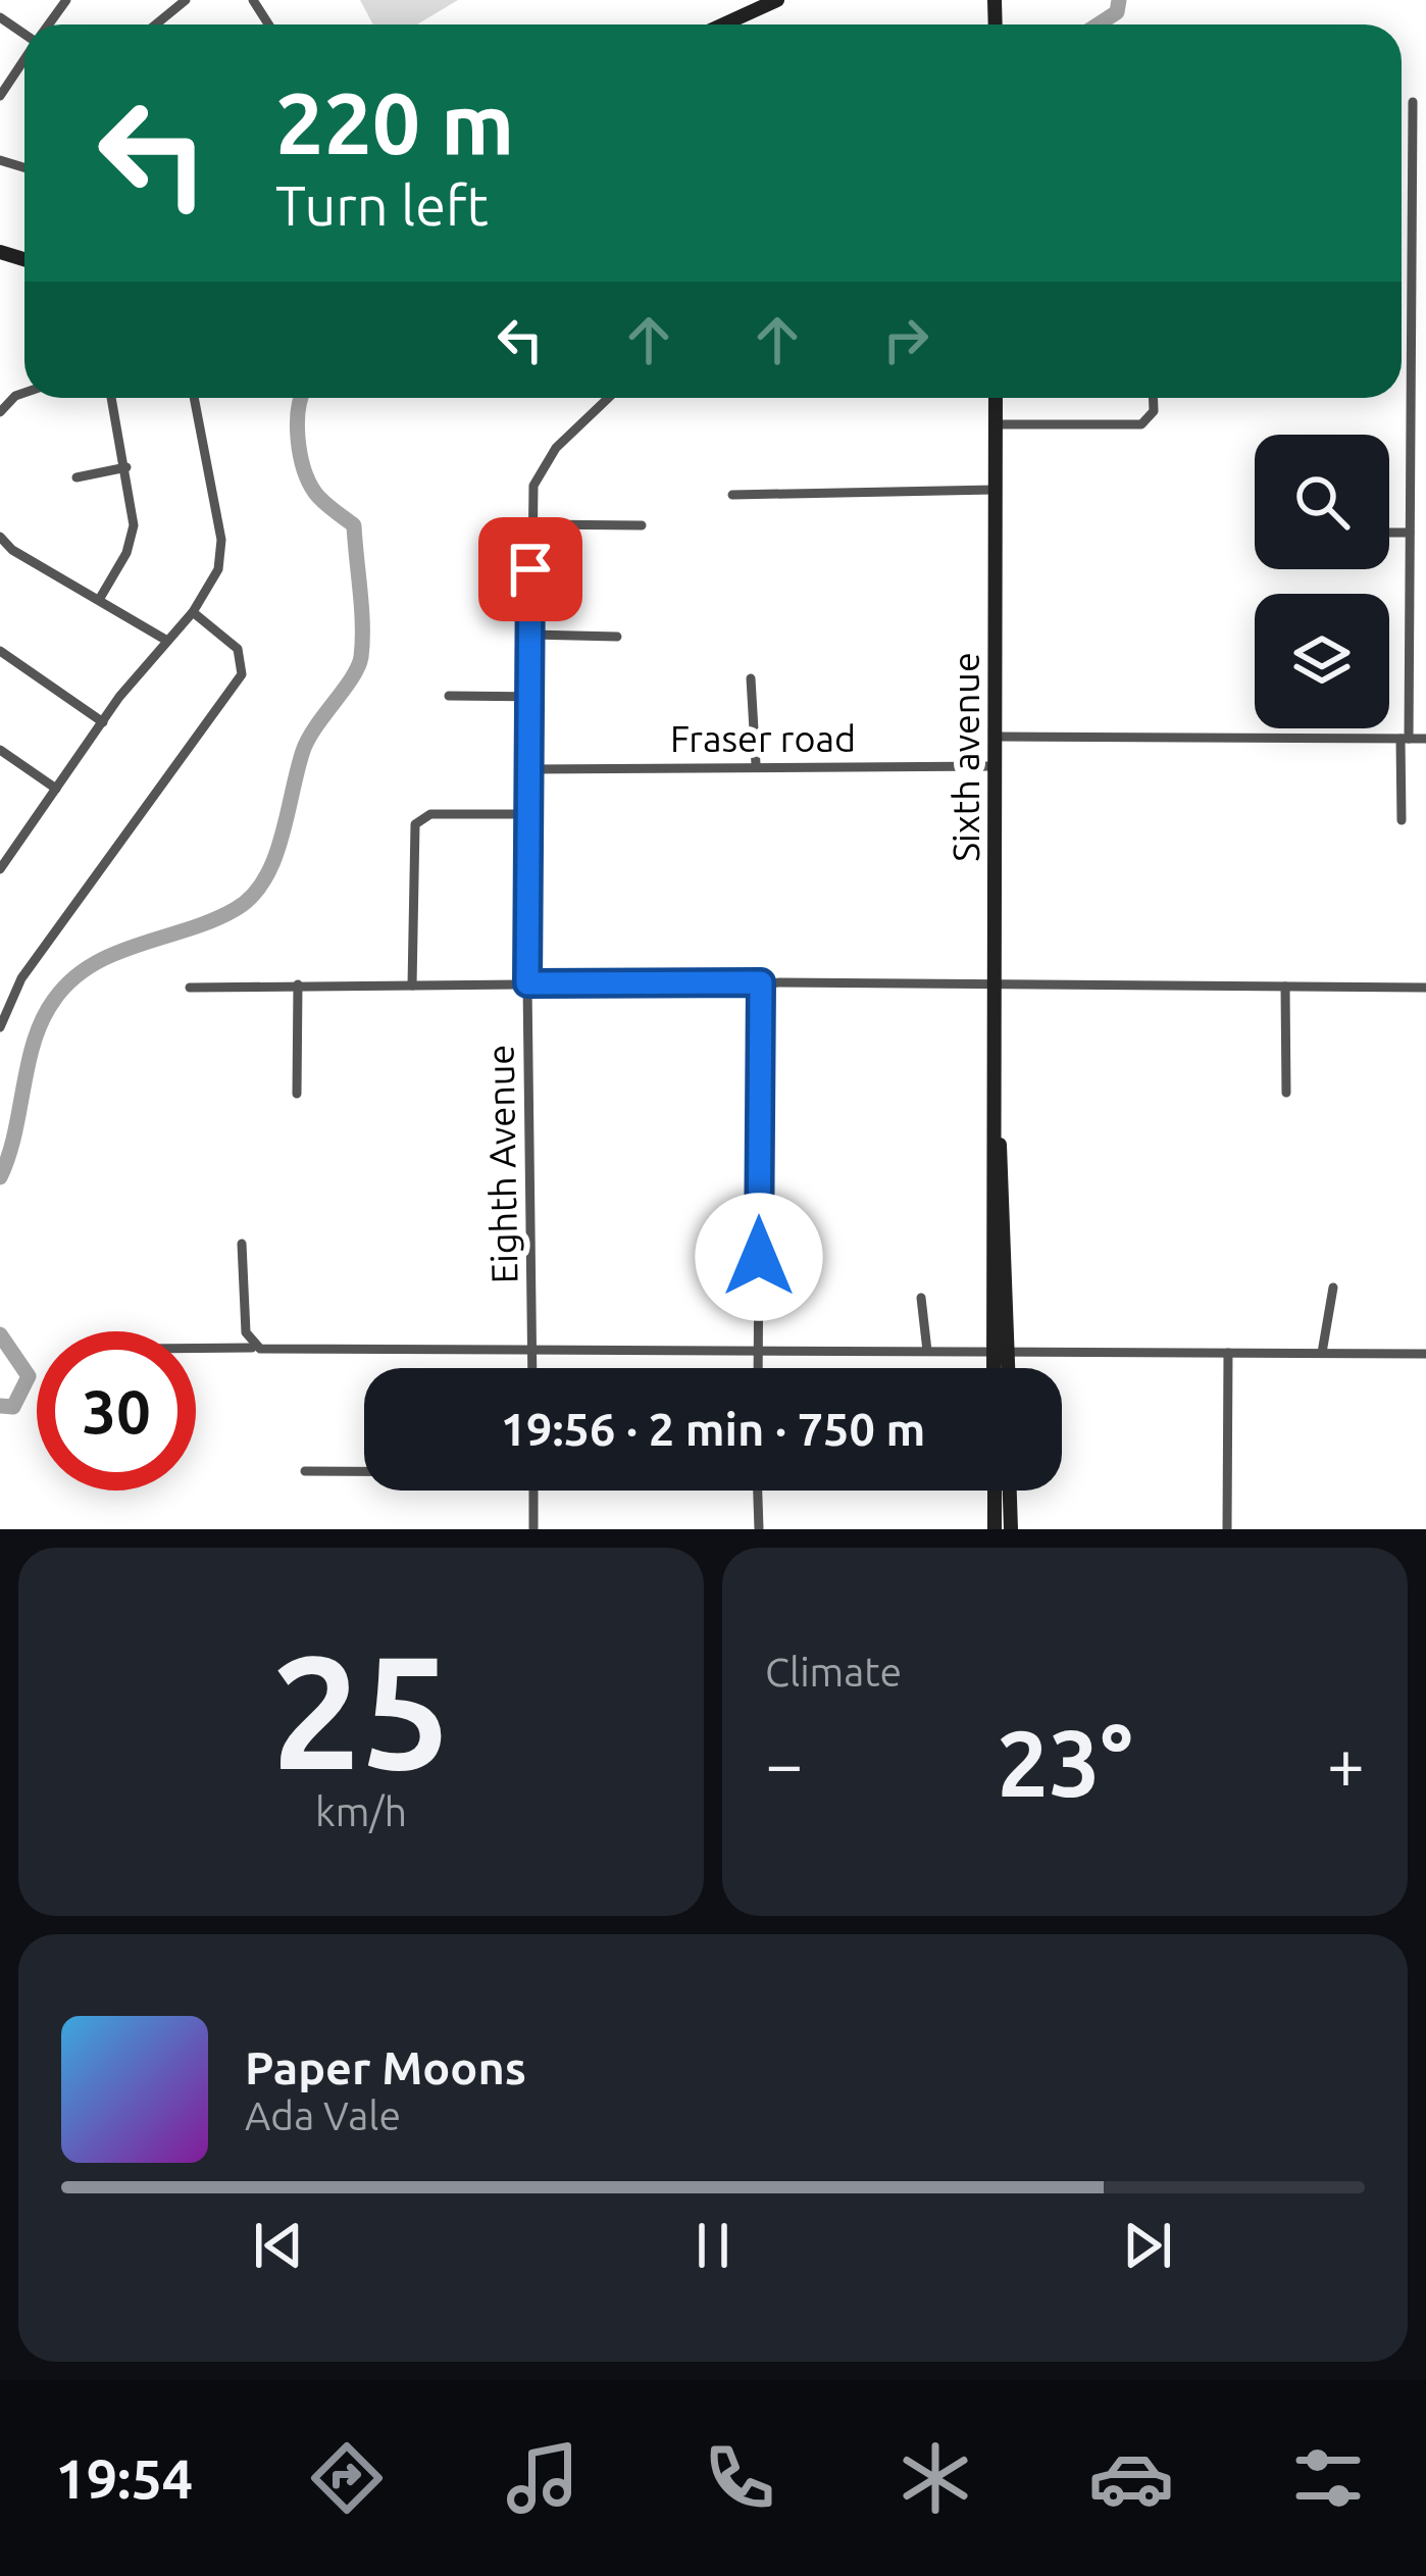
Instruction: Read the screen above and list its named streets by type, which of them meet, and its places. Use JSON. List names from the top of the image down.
{
  "streets": {
    "street": ["Fraser road", "Sixth avenue", "Eighth Avenue"]
  },
  "crossings": [
    ["Fraser road", "Sixth avenue"],
    ["Fraser road", "Eighth Avenue"]
  ],
  "page": {
    "turn": ["220 m", "Turn left"],
    "limit": "30",
    "trip": "19:56 · 2 min · 750 m",
    "tile": [
      ["25", "km/h"],
      "Climate"
    ],
    "heat": ["−", "23°", "+"],
    "song": ["Paper Moons", "Ada Vale"],
    "tabs": "19:54"
  }
}
